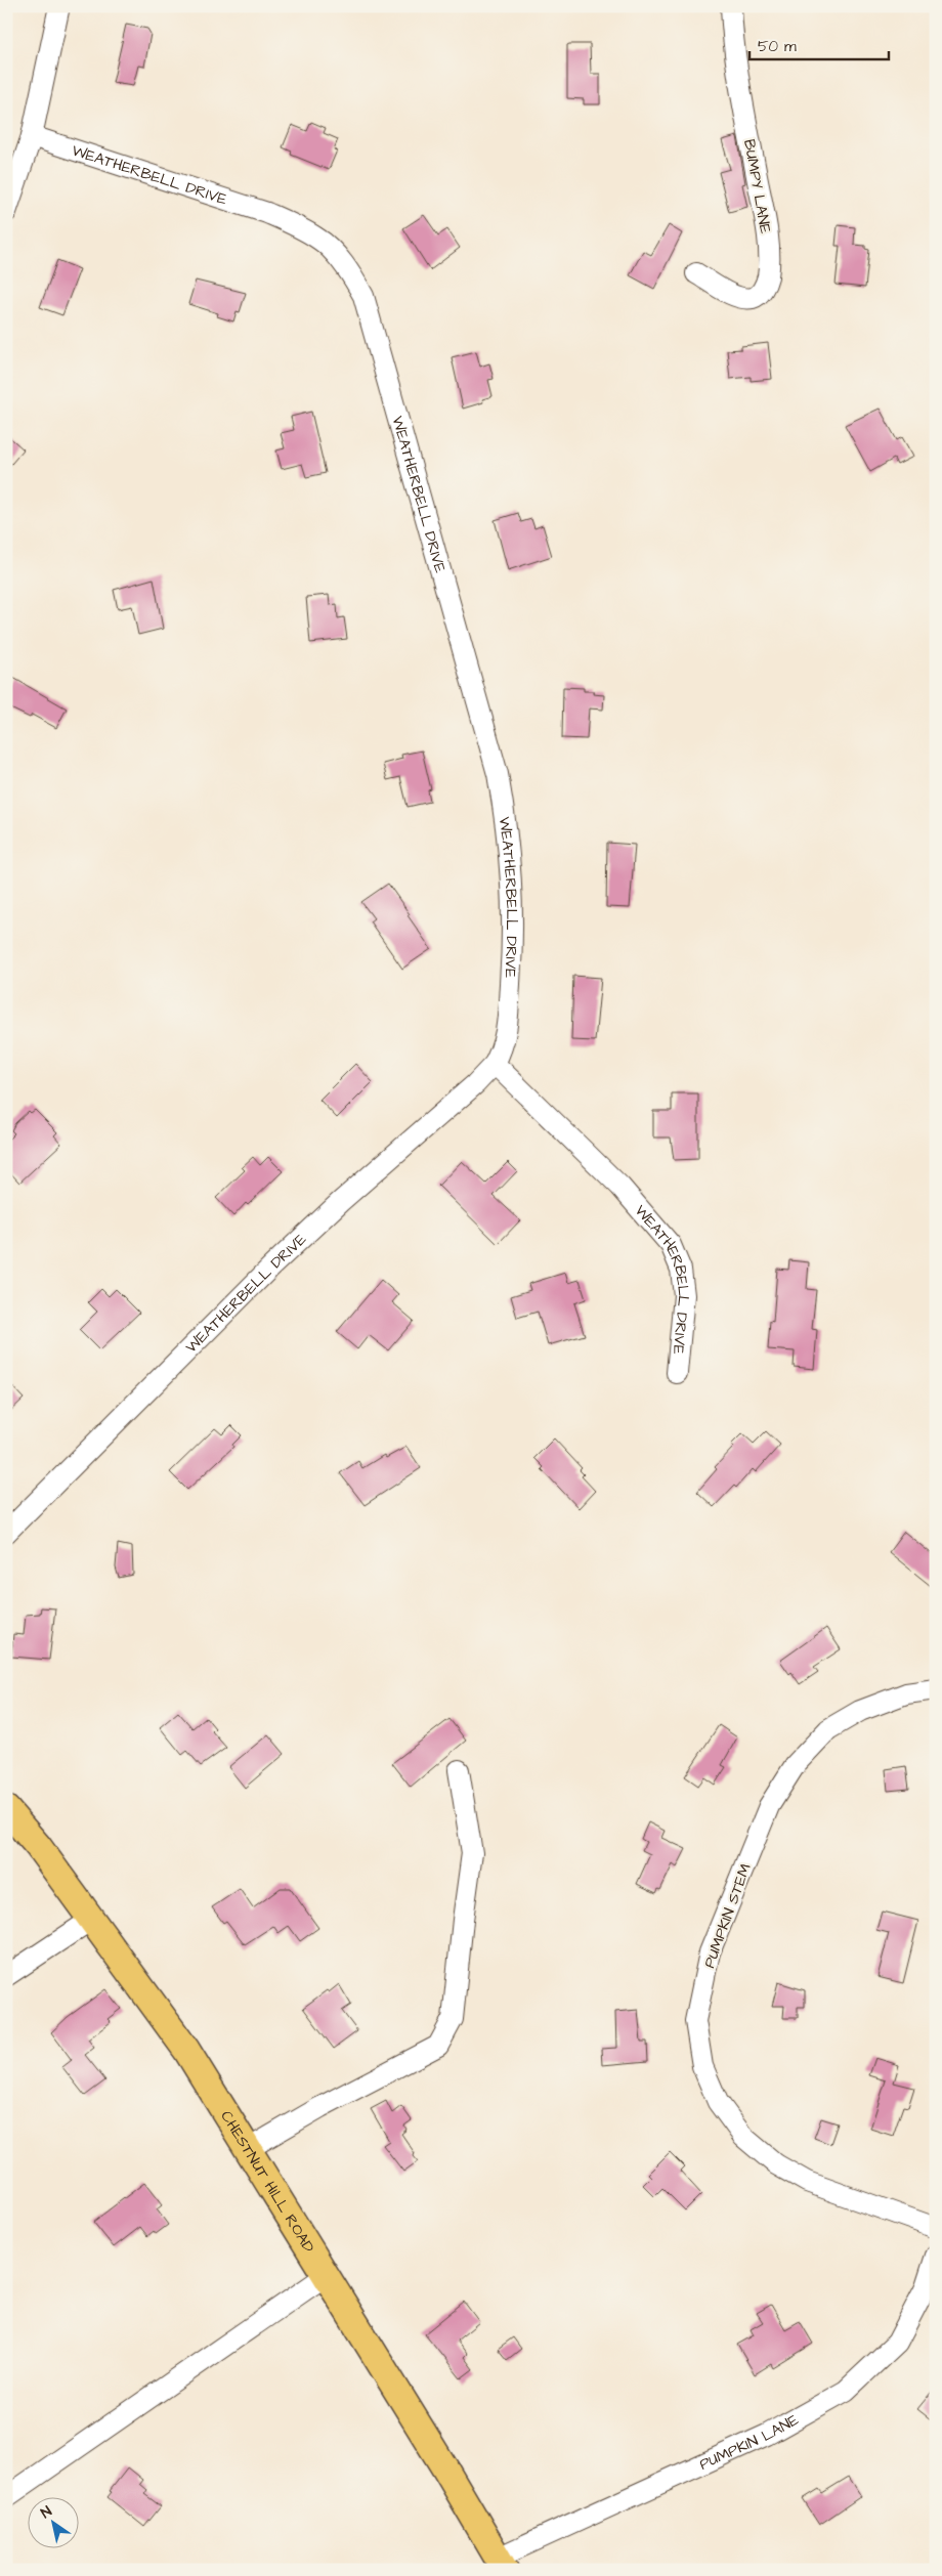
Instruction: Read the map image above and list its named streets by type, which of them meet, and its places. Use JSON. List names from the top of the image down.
{
  "streets": {
    "main road": ["CHESTNUT HILL ROAD"],
    "street": [
      "WEATHERBELL DRIVE",
      "BUMPY LANE",
      "PUMPKIN STEM",
      "PUMPKIN LANE"
    ]
  },
  "crossings": [
    ["CHESTNUT HILL ROAD", "PUMPKIN LANE"]
  ],
  "scale_bar": "50 m",
  "north": "top left"
}
